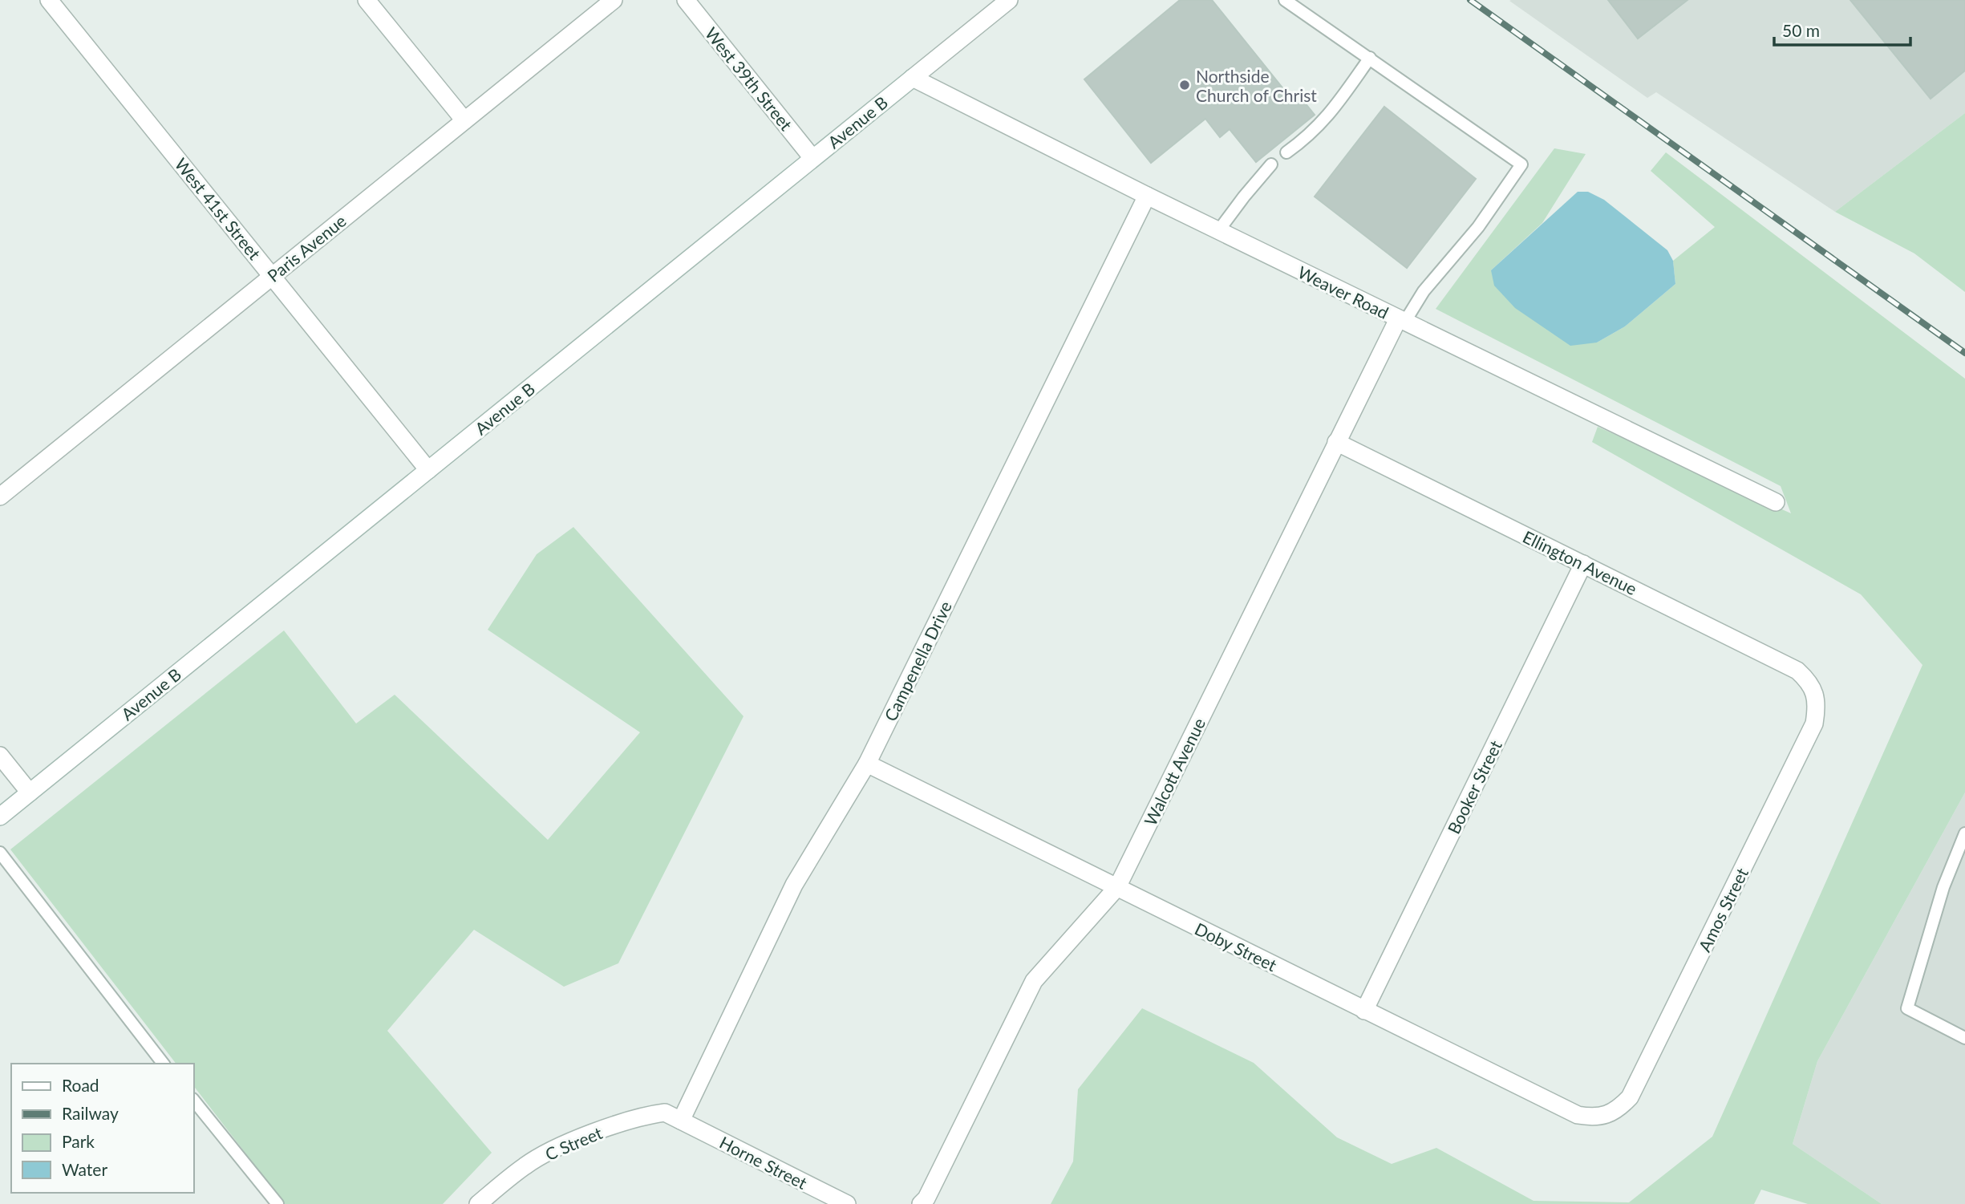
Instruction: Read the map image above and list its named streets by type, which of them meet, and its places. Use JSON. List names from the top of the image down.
{
  "streets": {
    "street": [
      "West 39th Street",
      "Avenue B",
      "West 41st Street",
      "Paris Avenue",
      "Weaver Road",
      "Ellington Avenue",
      "Campenella Drive",
      "Walcott Avenue",
      "Booker Street",
      "Amos Street",
      "Doby Street",
      "C Street",
      "Horne Street"
    ]
  },
  "crossings": [
    ["West 39th Street", "Avenue B"],
    ["Avenue B", "West 41st Street"],
    ["Avenue B", "Weaver Road"],
    ["West 41st Street", "Paris Avenue"],
    ["Weaver Road", "Campenella Drive"],
    ["Weaver Road", "Walcott Avenue"],
    ["Ellington Avenue", "Walcott Avenue"],
    ["Ellington Avenue", "Booker Street"],
    ["Ellington Avenue", "Amos Street"],
    ["Campenella Drive", "Doby Street"],
    ["Campenella Drive", "C Street"],
    ["Campenella Drive", "Horne Street"],
    ["Walcott Avenue", "Doby Street"],
    ["Booker Street", "Doby Street"],
    ["Amos Street", "Doby Street"],
    ["C Street", "Horne Street"]
  ],
  "places": ["Northside Church of Christ"],
  "legend": [
    "Road",
    "Railway",
    "Park",
    "Water"
  ],
  "scale_bar": "50 m"
}
